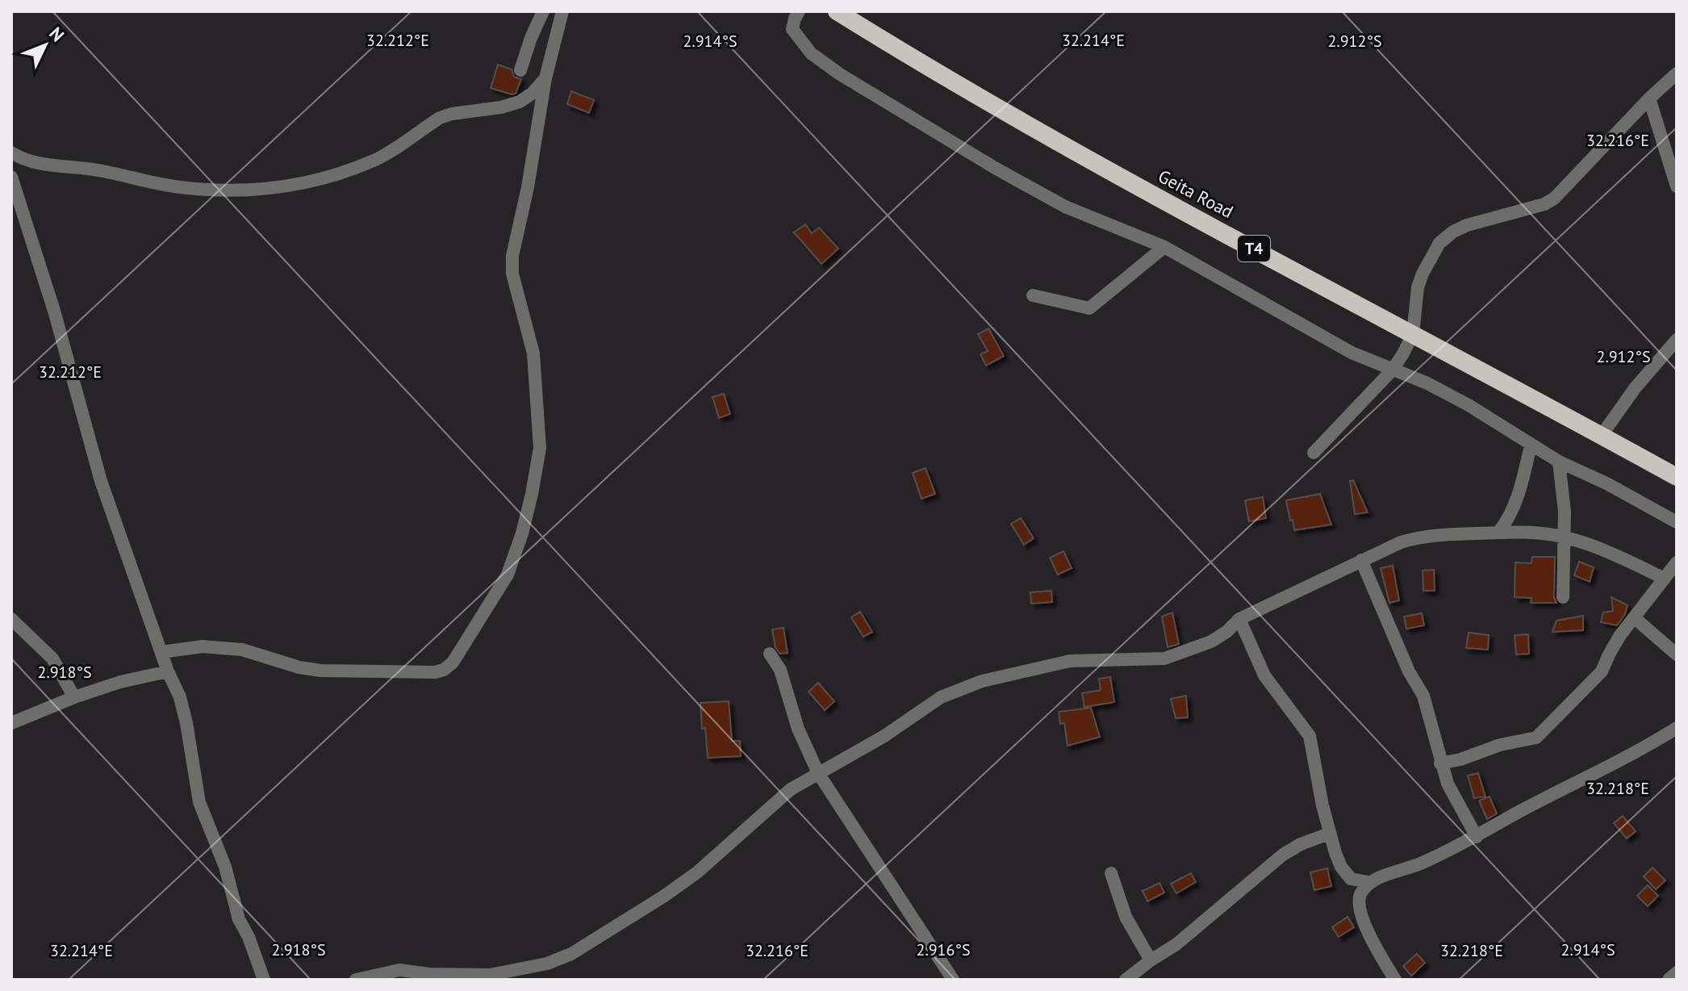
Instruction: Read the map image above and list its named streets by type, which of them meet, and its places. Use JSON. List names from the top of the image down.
{
  "streets": {
    "highway": ["Geita Road", "T4"]
  },
  "north": "top right",
  "coordinates": [
    "32.212°E",
    "32.214°E",
    "2.914°S",
    "2.912°S",
    "32.216°E",
    "2.918°S",
    "32.218°E",
    "2.916°S"
  ]
}
